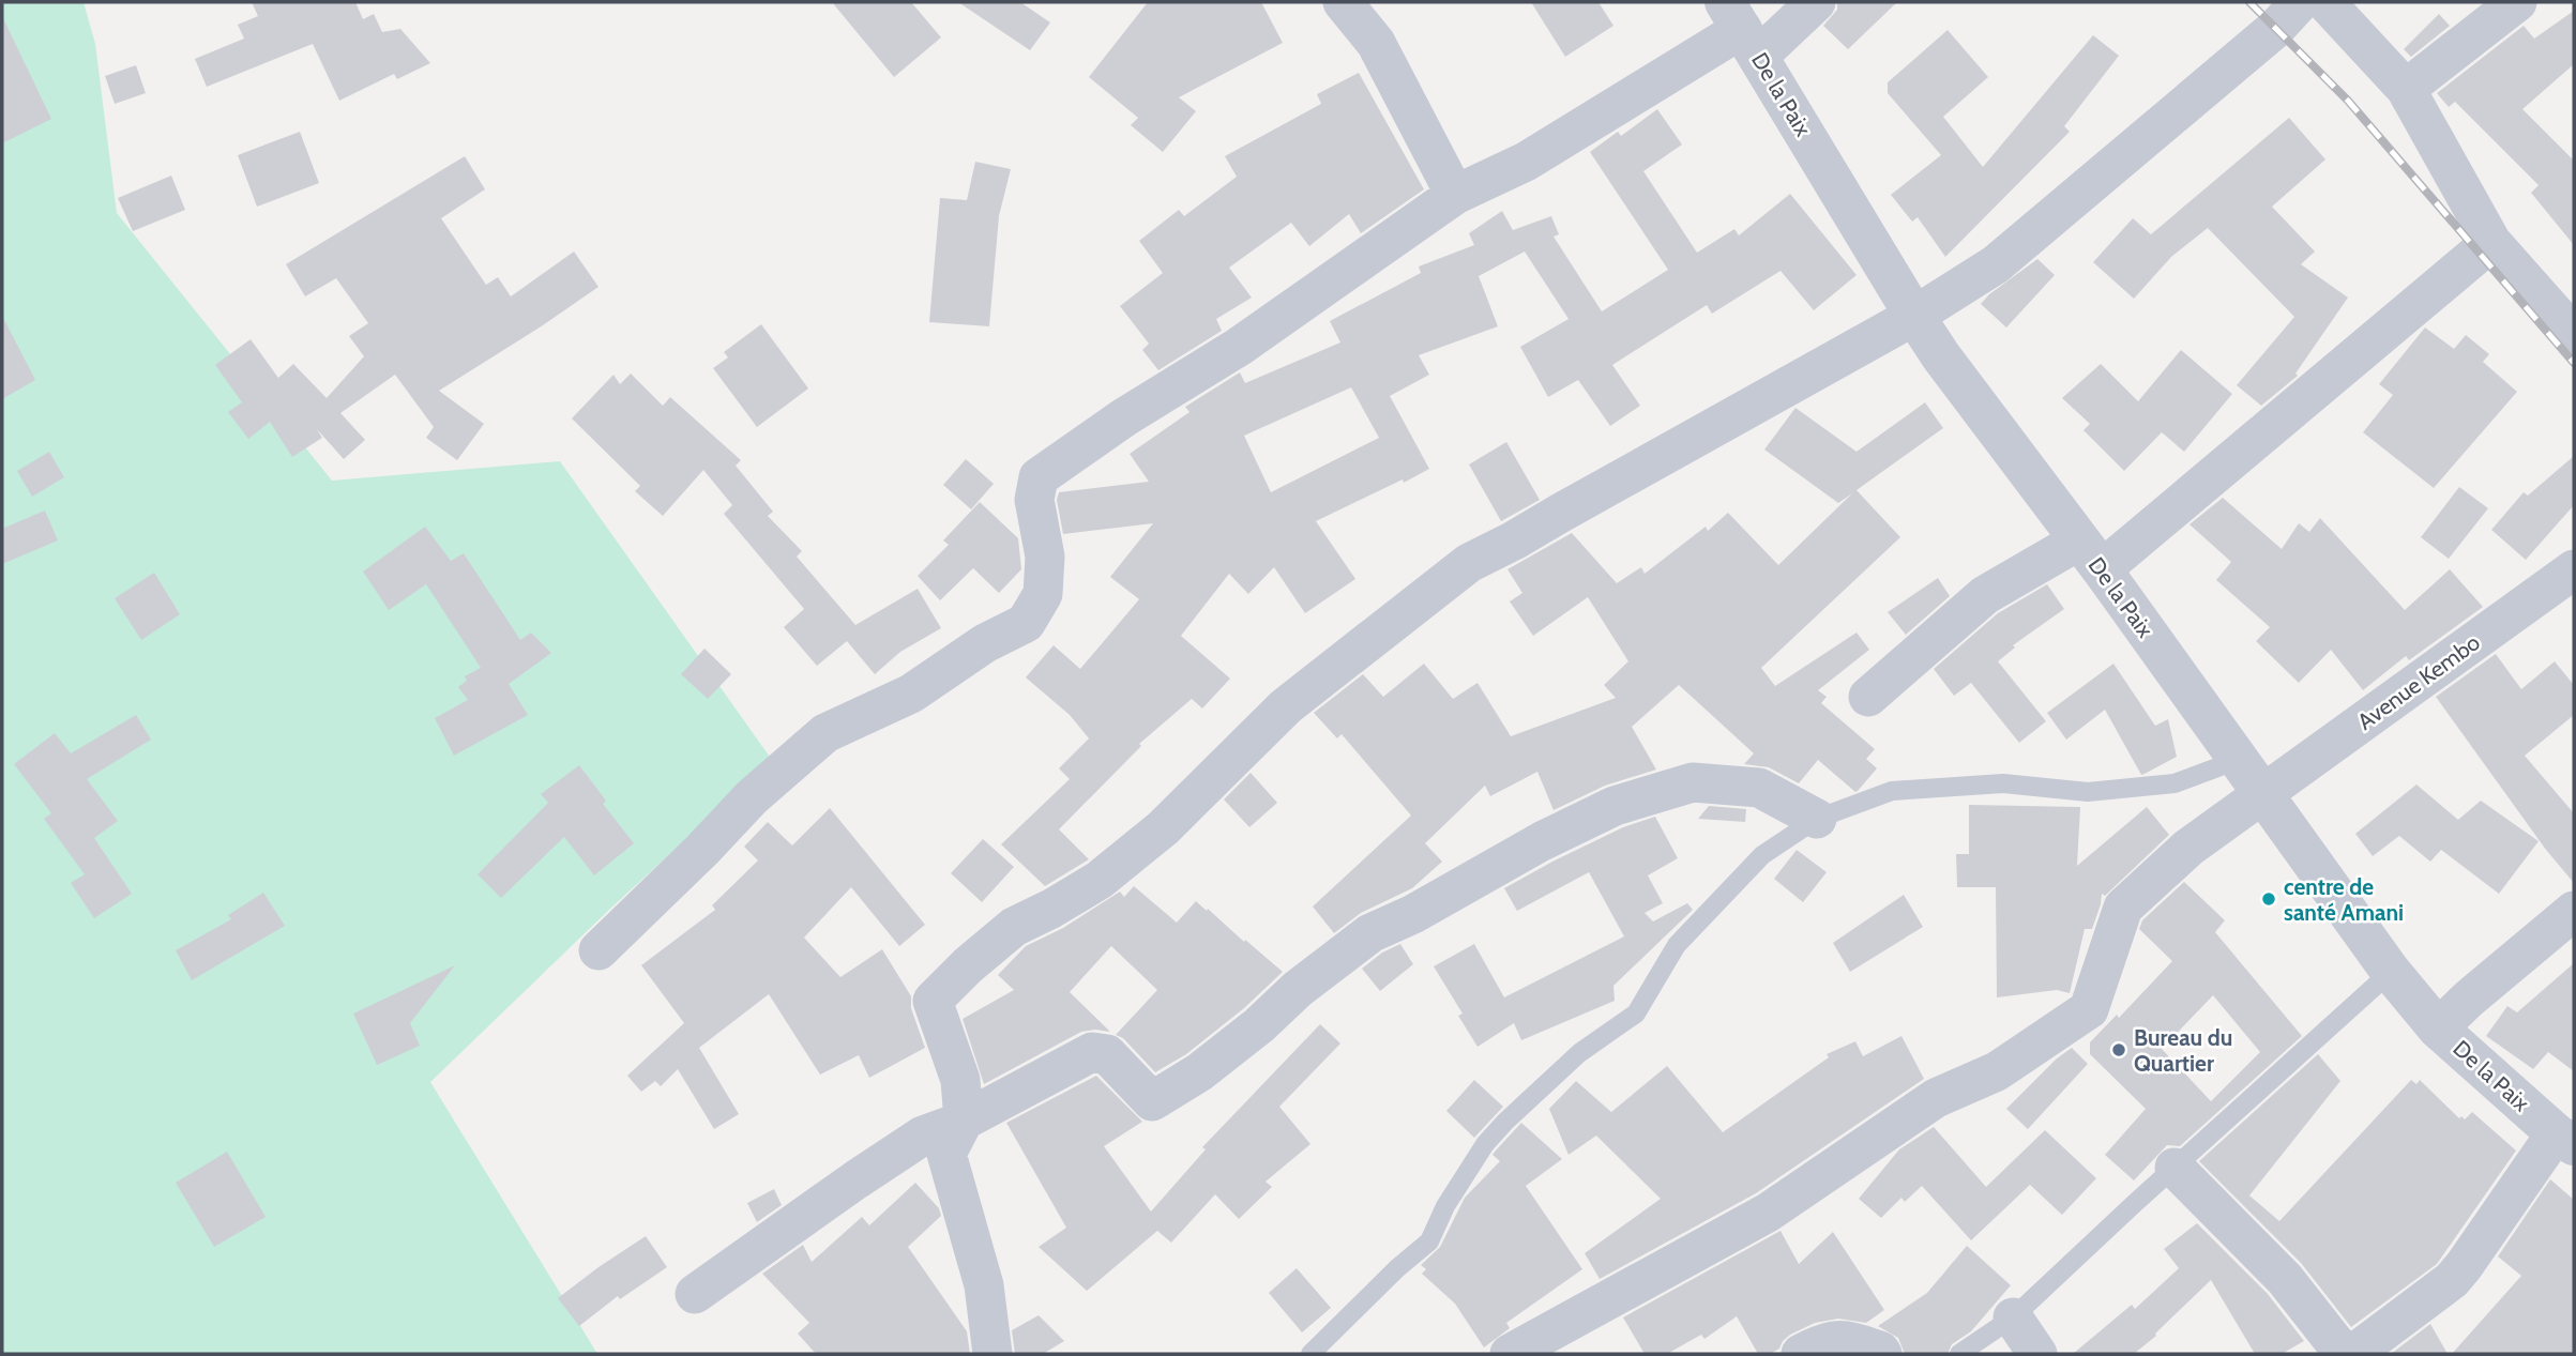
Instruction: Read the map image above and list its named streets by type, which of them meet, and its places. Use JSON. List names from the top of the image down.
{
  "streets": {
    "street": ["De la Paix", "Avenue Kembo"]
  },
  "crossings": [
    ["De la Paix", "Avenue Kembo"]
  ],
  "places": ["centre de santé Amani", "Bureau du Quartier"]
}
